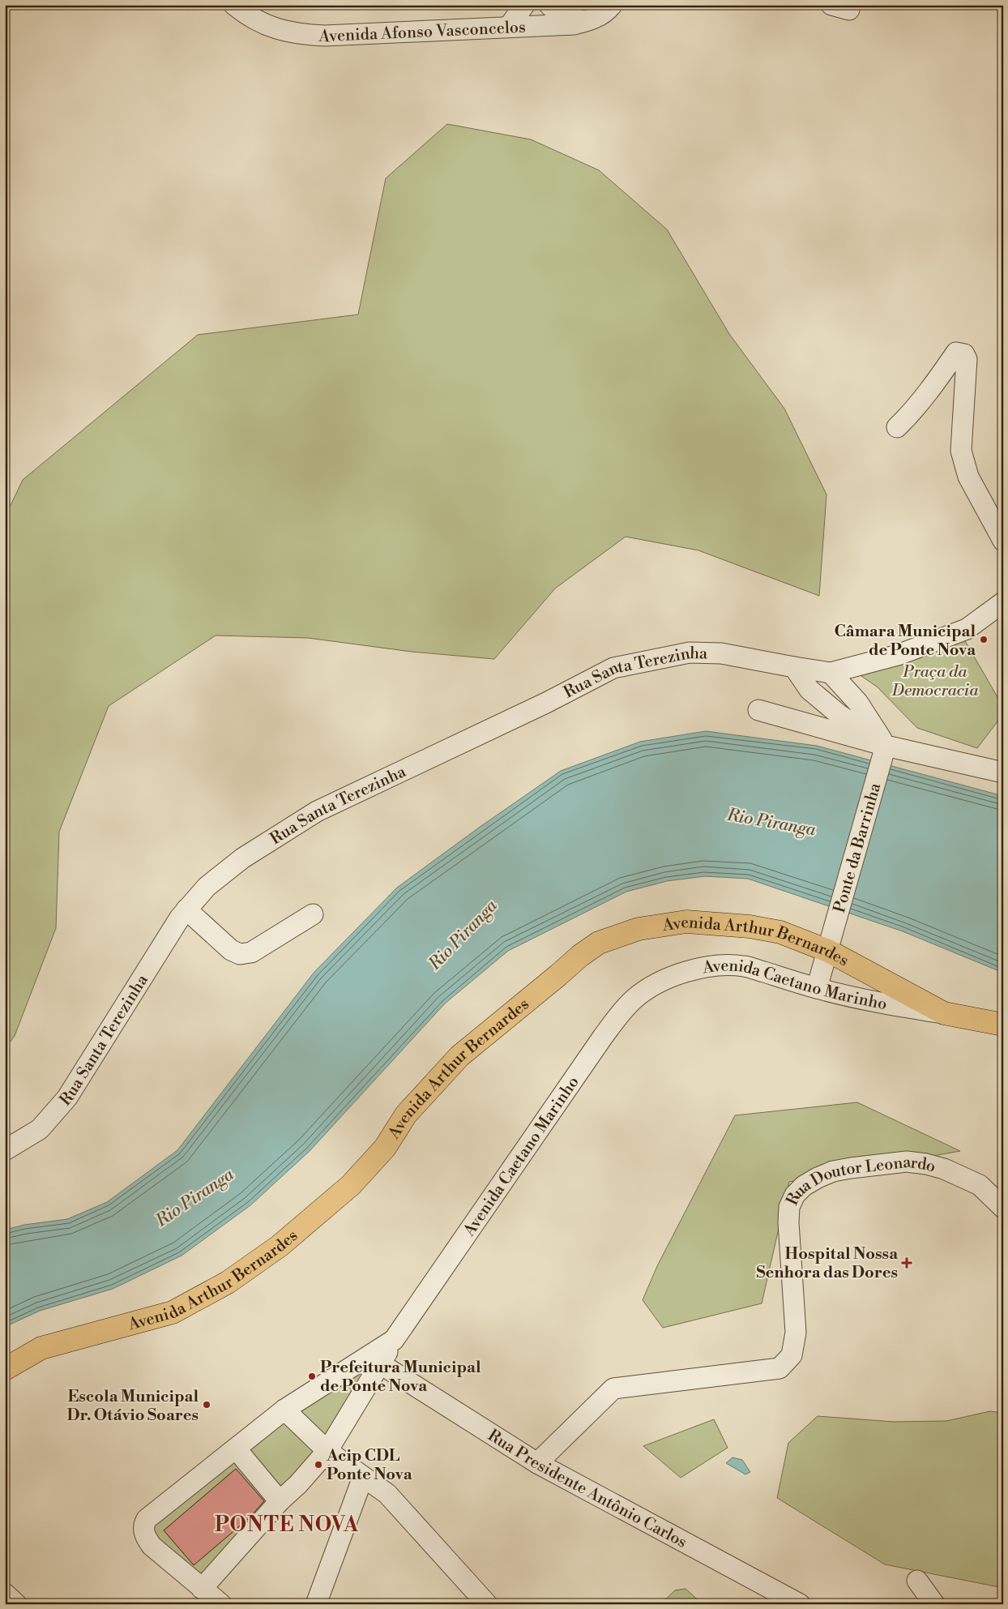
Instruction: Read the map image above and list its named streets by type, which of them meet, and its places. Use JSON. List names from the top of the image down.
{
  "streets": {
    "main road": ["Avenida Arthur Bernardes"],
    "street": [
      "Avenida Afonso Vasconcelos",
      "Rua Santa Terezinha",
      "Ponte da Barrinha",
      "Avenida Caetano Marinho",
      "Rua Doutor Leonardo",
      "Rua Presidente Antônio Carlos"
    ]
  },
  "crossings": [
    ["Ponte da Barrinha", "Avenida Arthur Bernardes"],
    ["Ponte da Barrinha", "Avenida Caetano Marinho"],
    ["Avenida Arthur Bernardes", "Avenida Caetano Marinho"],
    ["Rua Doutor Leonardo", "Rua Presidente Antônio Carlos"]
  ],
  "districts": ["PONTE NOVA"],
  "water": ["Rio Piranga"],
  "parks": ["Praça da Democracia"],
  "places": {
    "other": [
      "Câmara Municipal de Ponte Nova",
      "Prefeitura Municipal de Ponte Nova",
      "Escola Municipal Dr. Otávio Soares",
      "Acip CDL Ponte Nova"
    ],
    "health": ["Hospital Nossa Senhora das Dores"]
  }
}
